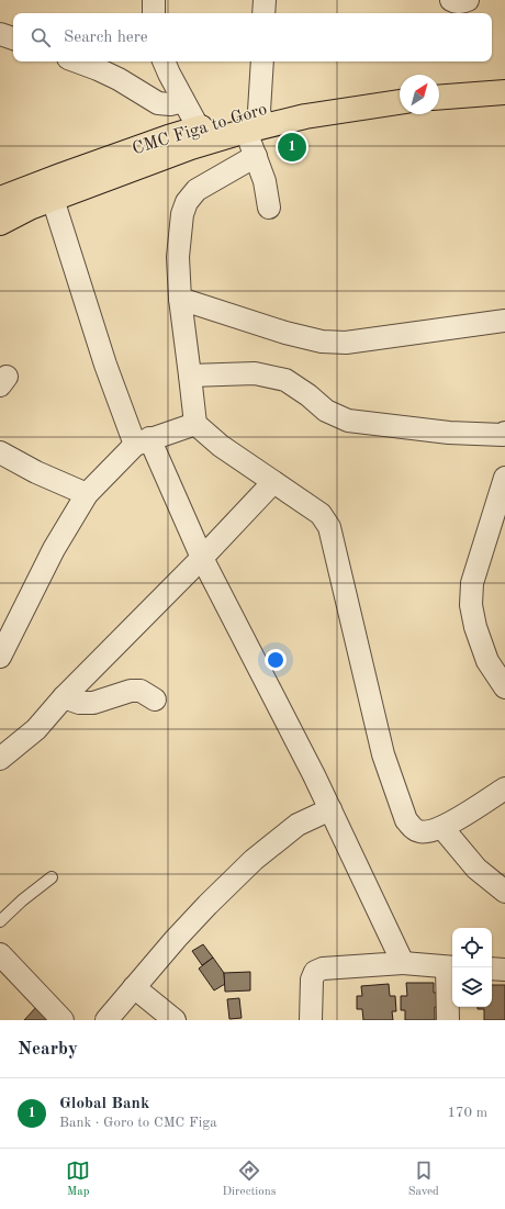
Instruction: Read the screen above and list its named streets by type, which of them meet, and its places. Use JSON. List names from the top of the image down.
{
  "streets": {
    "main road": ["CMC Figa to Goro"]
  },
  "north": "top right",
  "page": {
    "search": "Search here",
    "pins": "1",
    "heading": "Nearby",
    "list": [
      {
        "mark": "1",
        "name": "Global Bank",
        "note": "Bank · Goro to CMC Figa",
        "value": "170 m"
      }
    ],
    "nav": ["Map", "Directions", "Saved"]
  }
}
